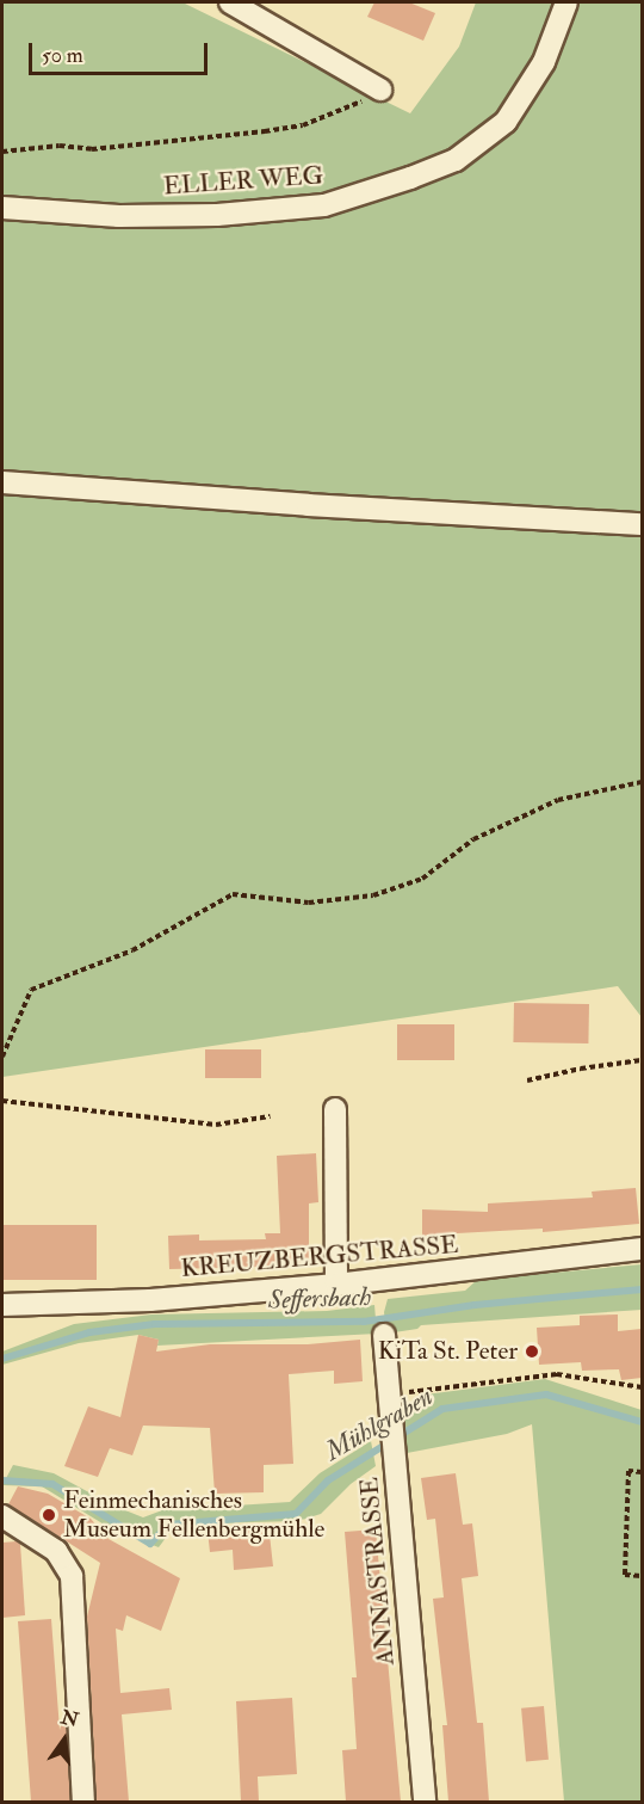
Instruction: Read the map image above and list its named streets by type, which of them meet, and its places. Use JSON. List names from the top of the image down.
{
  "streets": {
    "street": ["ELLER WEG", "KREUZBERGSTRASSE", "ANNASTRASSE"]
  },
  "water": ["Seffersbach", "Mühlgraben"],
  "places": ["KiTa St. Peter", "Feinmechanisches Museum Fellenbergmühle"],
  "scale_bar": "50 m",
  "north": "top"
}
